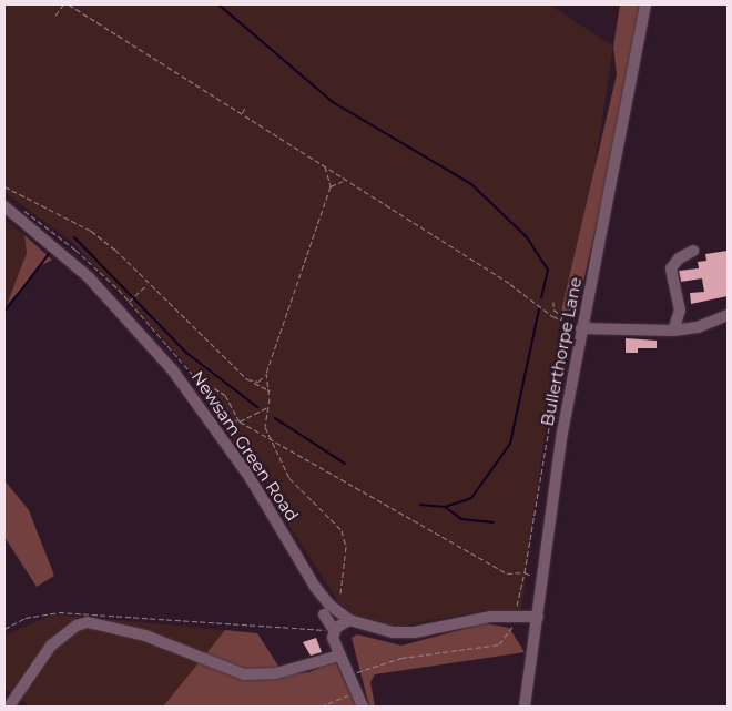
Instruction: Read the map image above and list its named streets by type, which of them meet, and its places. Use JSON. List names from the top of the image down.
{
  "streets": {
    "street": ["Bullerthorpe Lane", "Newsam Green Road"]
  }
}
